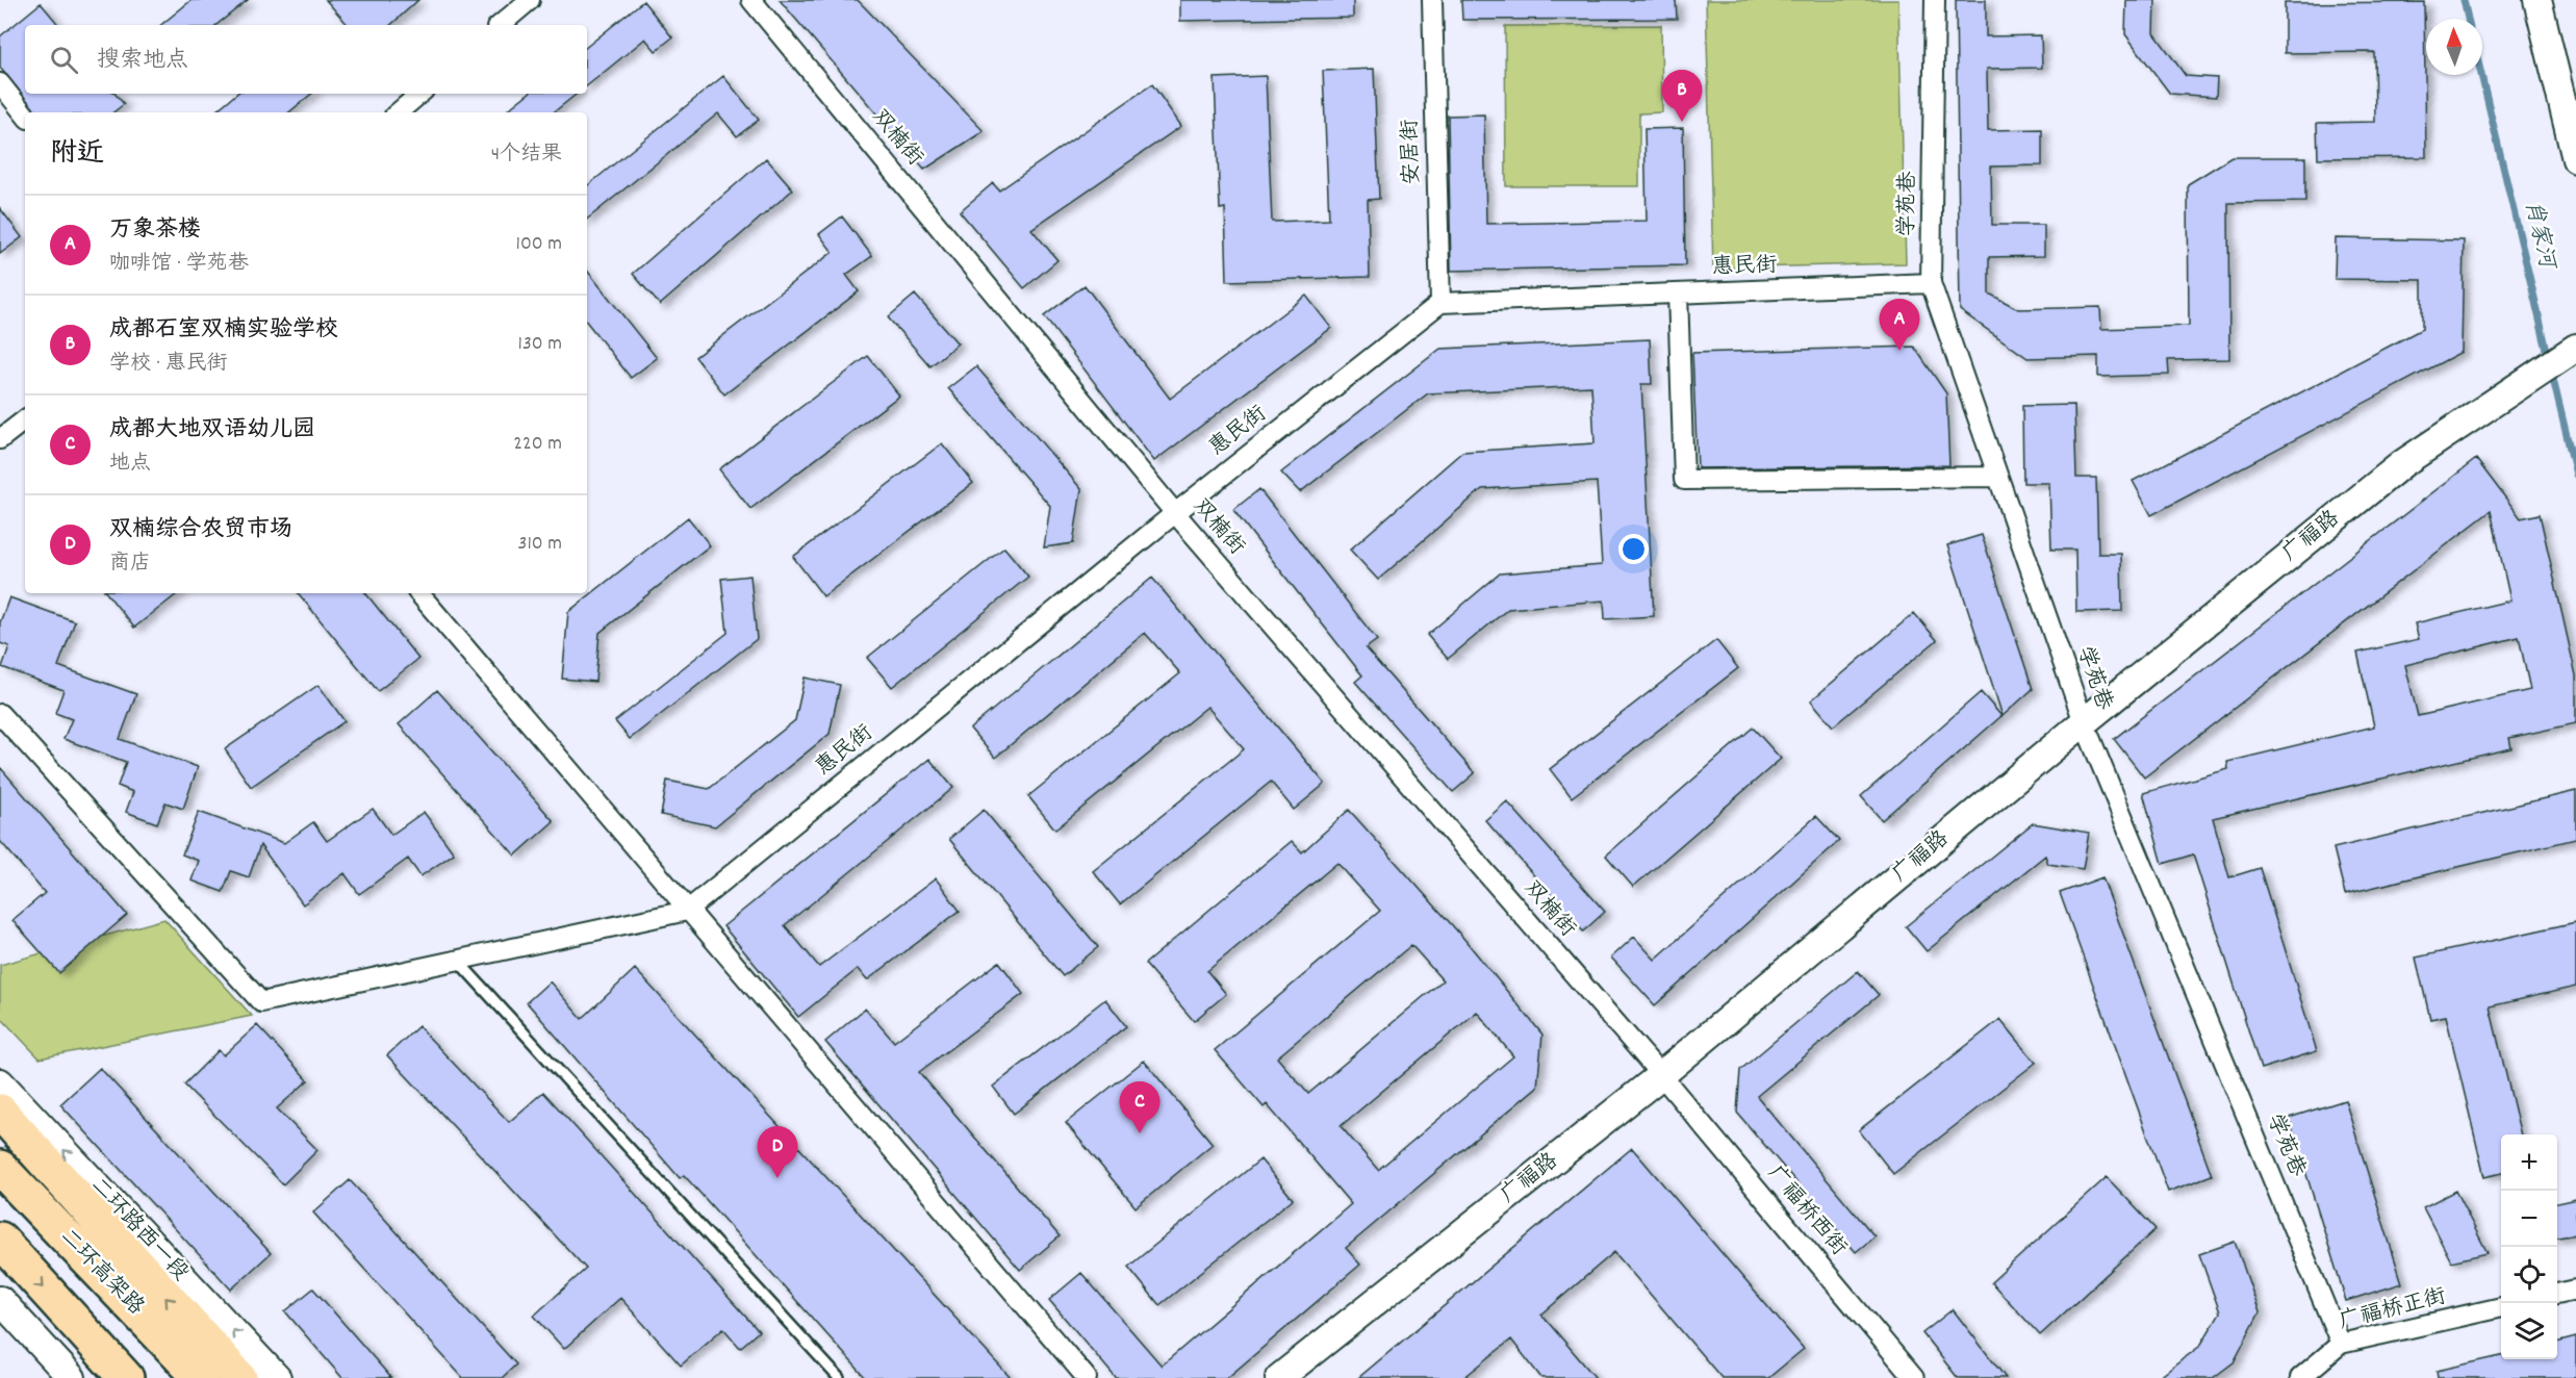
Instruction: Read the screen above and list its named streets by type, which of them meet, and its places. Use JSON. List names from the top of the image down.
{
  "streets": {
    "highway": ["二环高架路"],
    "street": [
      "双楠街",
      "安居街",
      "学苑巷",
      "惠民街",
      "广福路",
      "广福桥西街",
      "二环路西一段",
      "广福桥正街"
    ]
  },
  "crossings": [
    ["双楠街", "惠民街"],
    ["双楠街", "广福路"],
    ["双楠街", "广福桥西街"],
    ["安居街", "惠民街"],
    ["学苑巷", "惠民街"],
    ["学苑巷", "广福路"],
    ["学苑巷", "广福桥正街"],
    ["广福路", "广福桥西街"]
  ],
  "one_way": ["二环路西一段"],
  "water": ["肖家河"],
  "north": "top",
  "page": {
    "search": "搜索地点",
    "pins": [
      "B",
      "A",
      "C",
      "D"
    ],
    "heading": ["附近", "4个结果"],
    "list": [
      {
        "mark": "A",
        "name": "万象茶楼",
        "note": "咖啡馆 · 学苑巷",
        "value": "100 m"
      },
      {
        "mark": "B",
        "name": "成都石室双楠实验学校",
        "note": "学校 · 惠民街",
        "value": "130 m"
      },
      {
        "mark": "C",
        "name": "成都大地双语幼儿园",
        "note": "地点",
        "value": "220 m"
      },
      {
        "mark": "D",
        "name": "双楠综合农贸市场",
        "note": "商店",
        "value": "310 m"
      }
    ],
    "map_buttons": ["+", "−"]
  }
}
